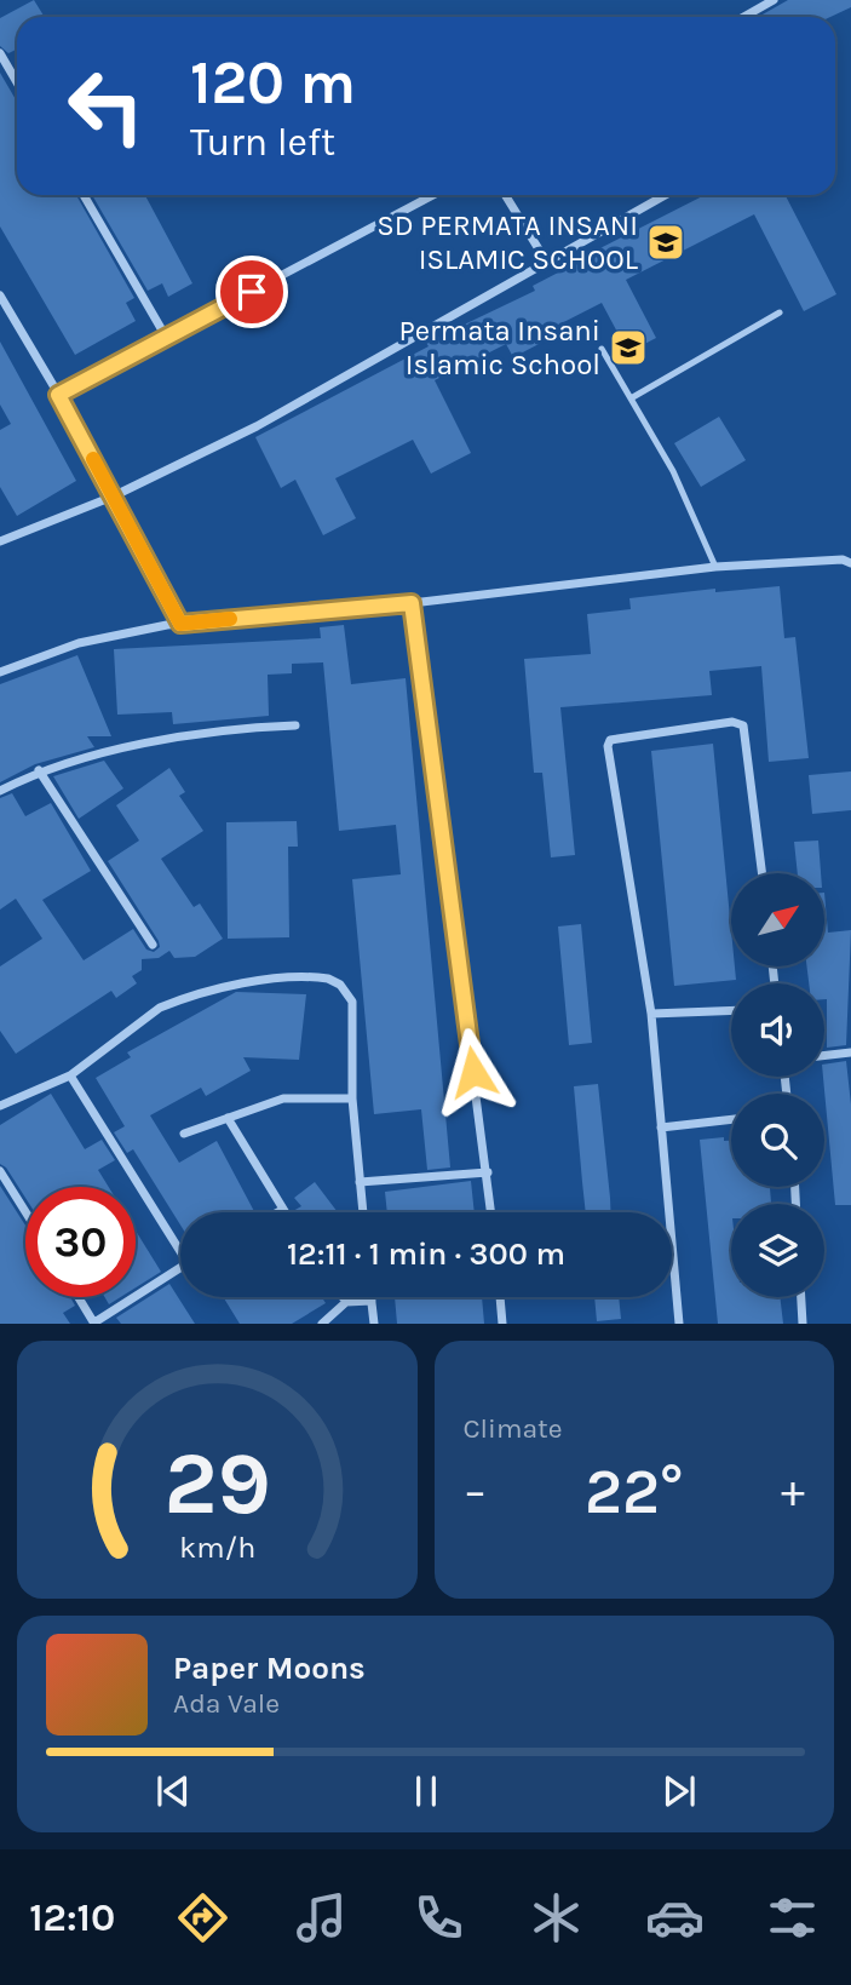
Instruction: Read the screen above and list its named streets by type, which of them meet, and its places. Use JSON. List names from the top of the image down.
{
  "places": {
    "school or university": ["SD PERMATA INSANI ISLAMIC SCHOOL", "Permata Insani Islamic School"]
  },
  "north": "top right",
  "page": {
    "turn": ["120 m", "Turn left"],
    "limit": "30",
    "trip": "12:11 · 1 min · 300 m",
    "tile": "Climate",
    "heat": ["−", "22°", "+"],
    "song": ["Paper Moons", "Ada Vale"],
    "tabs": "12:10",
    "gauge": ["29", "km/h"]
  }
}
